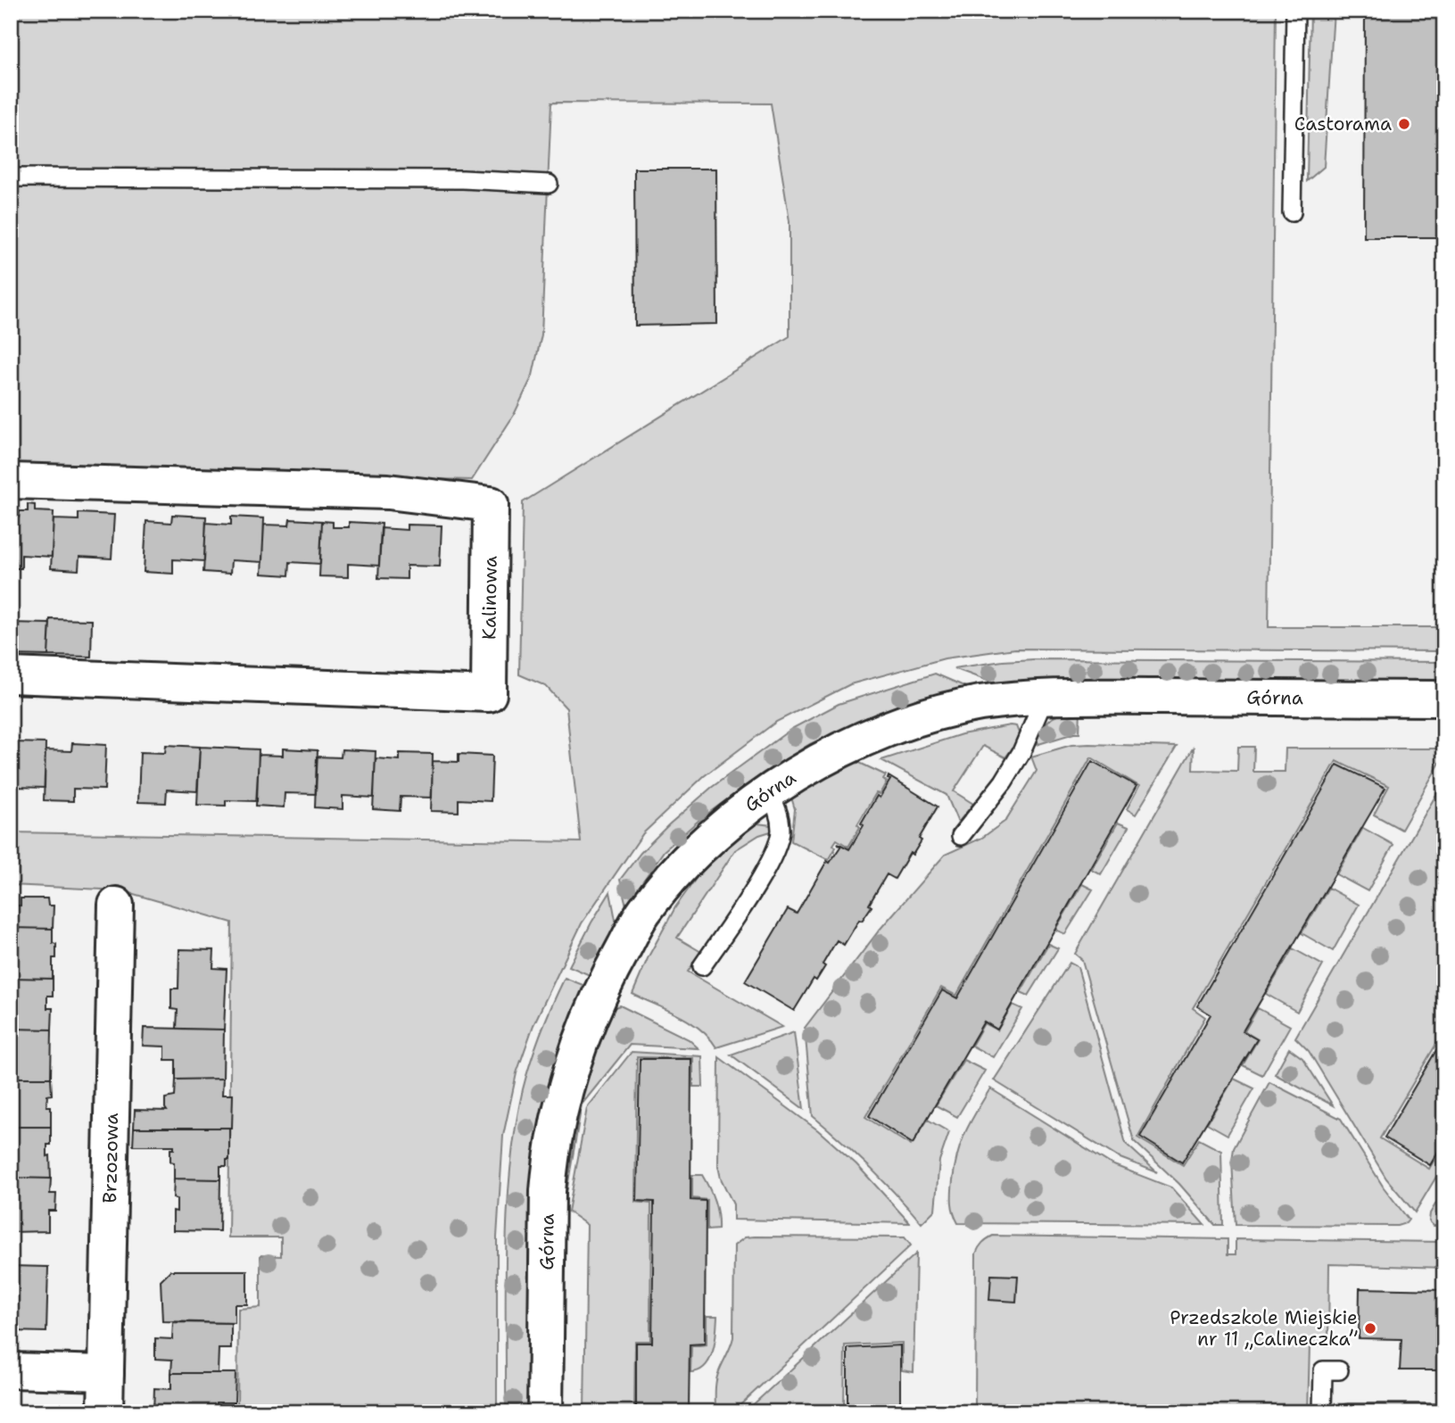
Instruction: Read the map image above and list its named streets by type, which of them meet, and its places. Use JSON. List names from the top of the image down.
{
  "streets": {
    "street": ["Kalinowa", "Górna", "Brzozowa"]
  },
  "places": ["Castorama", "Przedszkole Miejskie nr 11 „Calineczka”"]
}
